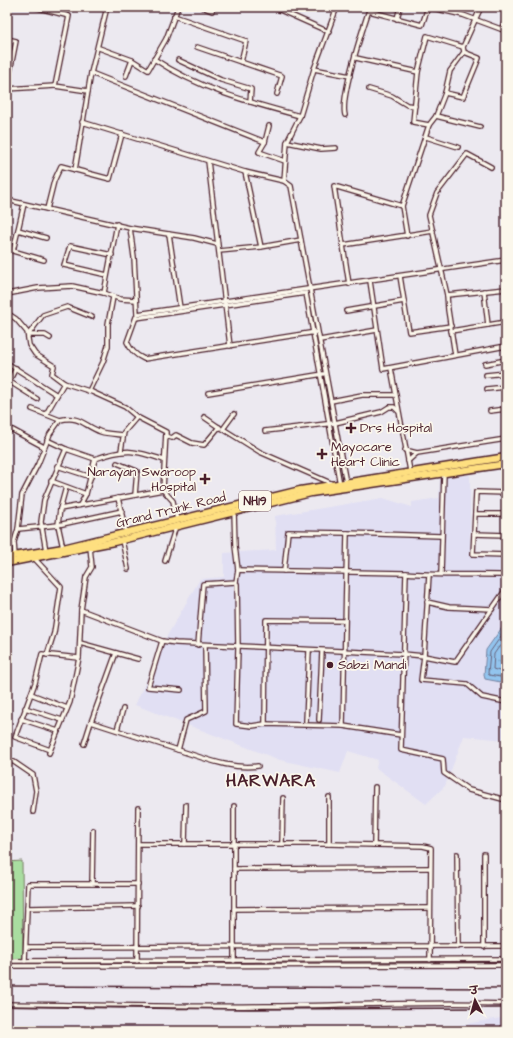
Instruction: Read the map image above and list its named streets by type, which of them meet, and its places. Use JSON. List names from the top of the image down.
{
  "streets": {
    "highway": ["NH19", "Grand Trunk Road"]
  },
  "districts": ["HARWARA"],
  "places": {
    "health": ["Drs Hospital", "Mayocare Heart Clinic", "Narayan Swaroop Hospital"],
    "other": ["Sabzi Mandi"]
  },
  "north": "top"
}
